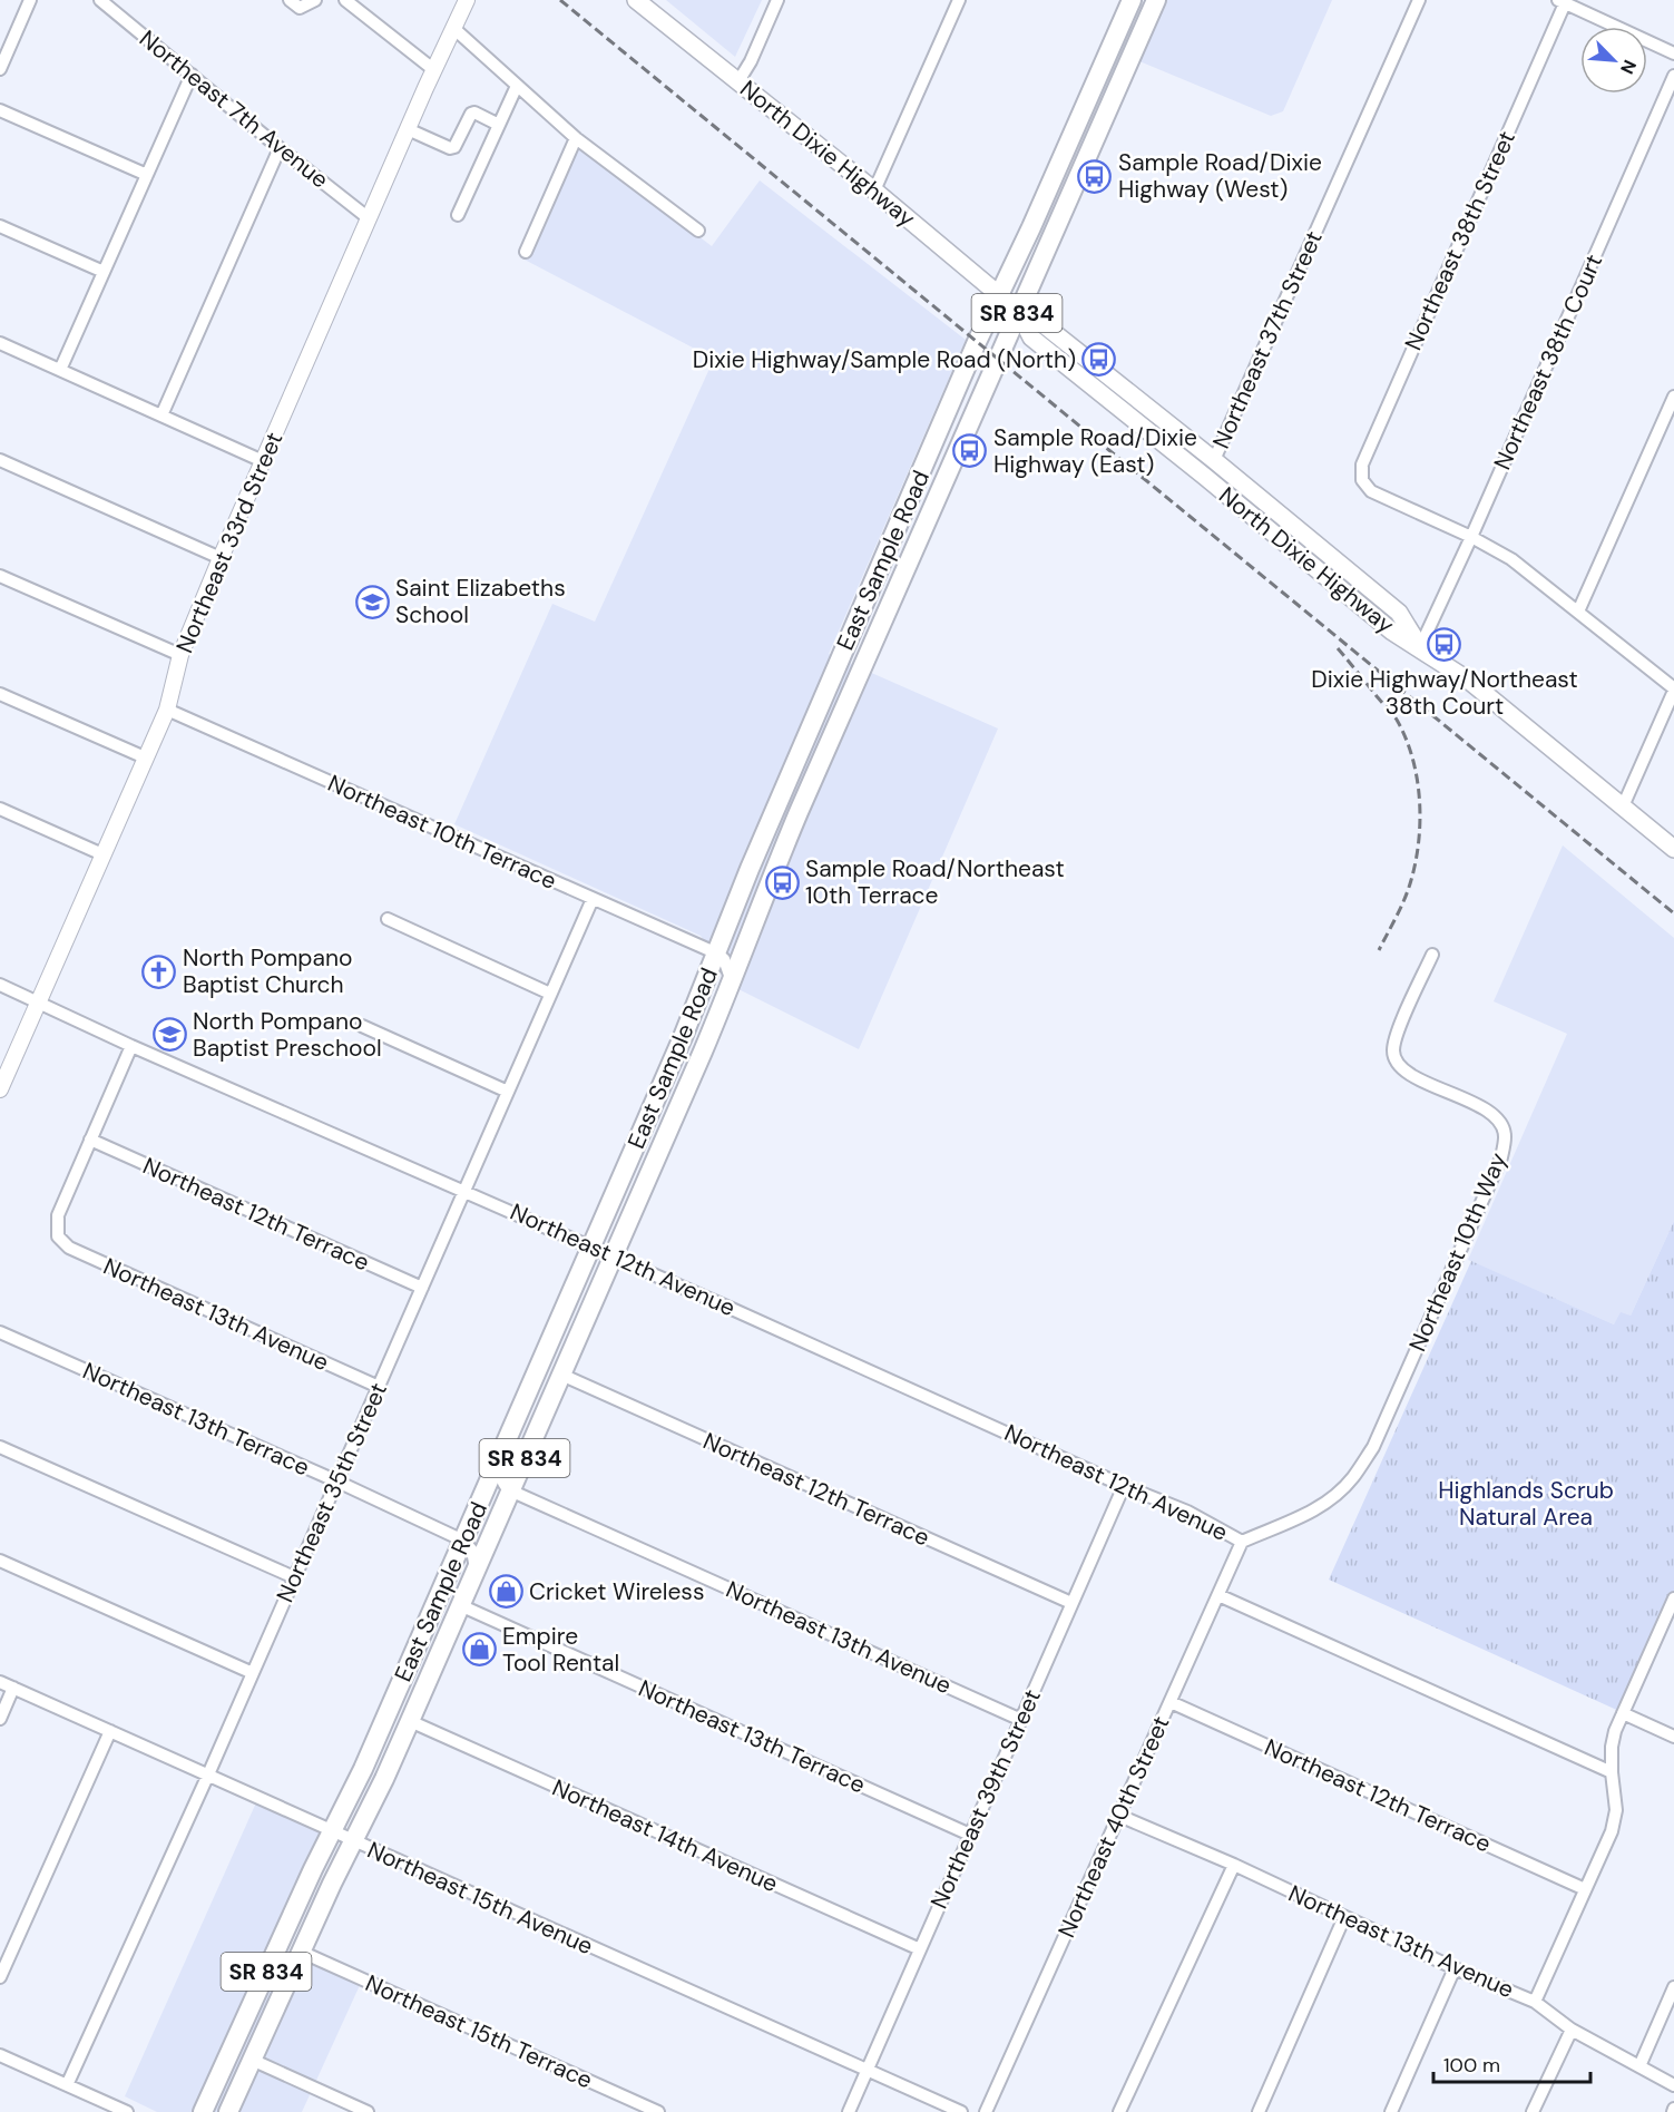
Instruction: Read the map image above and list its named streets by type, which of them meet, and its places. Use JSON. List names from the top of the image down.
{
  "streets": {
    "main road": ["North Dixie Highway", "SR 834", "East Sample Road"],
    "street": [
      "Northeast 7th Avenue",
      "Northeast 38th Street",
      "Northeast 37th Street",
      "Northeast 38th Court",
      "Northeast 33rd Street",
      "Northeast 10th Terrace",
      "Northeast 12th Terrace",
      "Northeast 10th Way",
      "Northeast 12th Avenue",
      "Northeast 13th Avenue",
      "Northeast 13th Terrace",
      "Northeast 35th Street",
      "Northeast 39th Street",
      "Northeast 40th Street",
      "Northeast 14th Avenue",
      "Northeast 15th Avenue",
      "Northeast 15th Terrace"
    ]
  },
  "crossings": [
    ["Northeast 7th Avenue", "Northeast 33rd Street"],
    ["North Dixie Highway", "Northeast 37th Street"],
    ["North Dixie Highway", "Northeast 38th Court"],
    ["North Dixie Highway", "East Sample Road"],
    ["Northeast 38th Street", "Northeast 38th Court"],
    ["Northeast 33rd Street", "Northeast 10th Terrace"],
    ["Northeast 33rd Street", "Northeast 12th Avenue"],
    ["East Sample Road", "Northeast 10th Terrace"],
    ["East Sample Road", "Northeast 12th Terrace"],
    ["East Sample Road", "Northeast 12th Avenue"],
    ["East Sample Road", "Northeast 13th Avenue"],
    ["East Sample Road", "Northeast 13th Terrace"],
    ["East Sample Road", "Northeast 14th Avenue"],
    ["East Sample Road", "Northeast 15th Avenue"],
    ["East Sample Road", "Northeast 15th Terrace"],
    ["Northeast 10th Terrace", "Northeast 35th Street"],
    ["Northeast 12th Terrace", "Northeast 13th Avenue"],
    ["Northeast 12th Terrace", "Northeast 35th Street"],
    ["Northeast 12th Terrace", "Northeast 39th Street"],
    ["Northeast 12th Terrace", "Northeast 40th Street"],
    ["Northeast 10th Way", "Northeast 12th Avenue"],
    ["Northeast 10th Way", "Northeast 40th Street"],
    ["Northeast 12th Avenue", "Northeast 35th Street"],
    ["Northeast 12th Avenue", "Northeast 39th Street"],
    ["Northeast 12th Avenue", "Northeast 40th Street"],
    ["Northeast 13th Avenue", "Northeast 35th Street"],
    ["Northeast 13th Avenue", "Northeast 39th Street"],
    ["Northeast 13th Avenue", "Northeast 40th Street"],
    ["Northeast 13th Terrace", "Northeast 35th Street"],
    ["Northeast 13th Terrace", "Northeast 39th Street"],
    ["Northeast 35th Street", "Northeast 15th Avenue"],
    ["Northeast 39th Street", "Northeast 14th Avenue"],
    ["Northeast 39th Street", "Northeast 15th Avenue"]
  ],
  "parks": ["Highlands Scrub Natural Area"],
  "places": {
    "bus stop": [
      "Sample Road/Dixie Highway (West)",
      "Dixie Highway/Sample Road (North)",
      "Sample Road/Dixie Highway (East)",
      "Dixie Highway/Northeast 38th Court",
      "Sample Road/Northeast 10th Terrace"
    ],
    "school or university": ["Saint Elizabeths School", "North Pompano Baptist Preschool"],
    "church": ["North Pompano Baptist Church"],
    "shop": ["Cricket Wireless", "Empire Tool Rental"]
  },
  "scale_bar": "100 m",
  "north": "bottom right"
}
